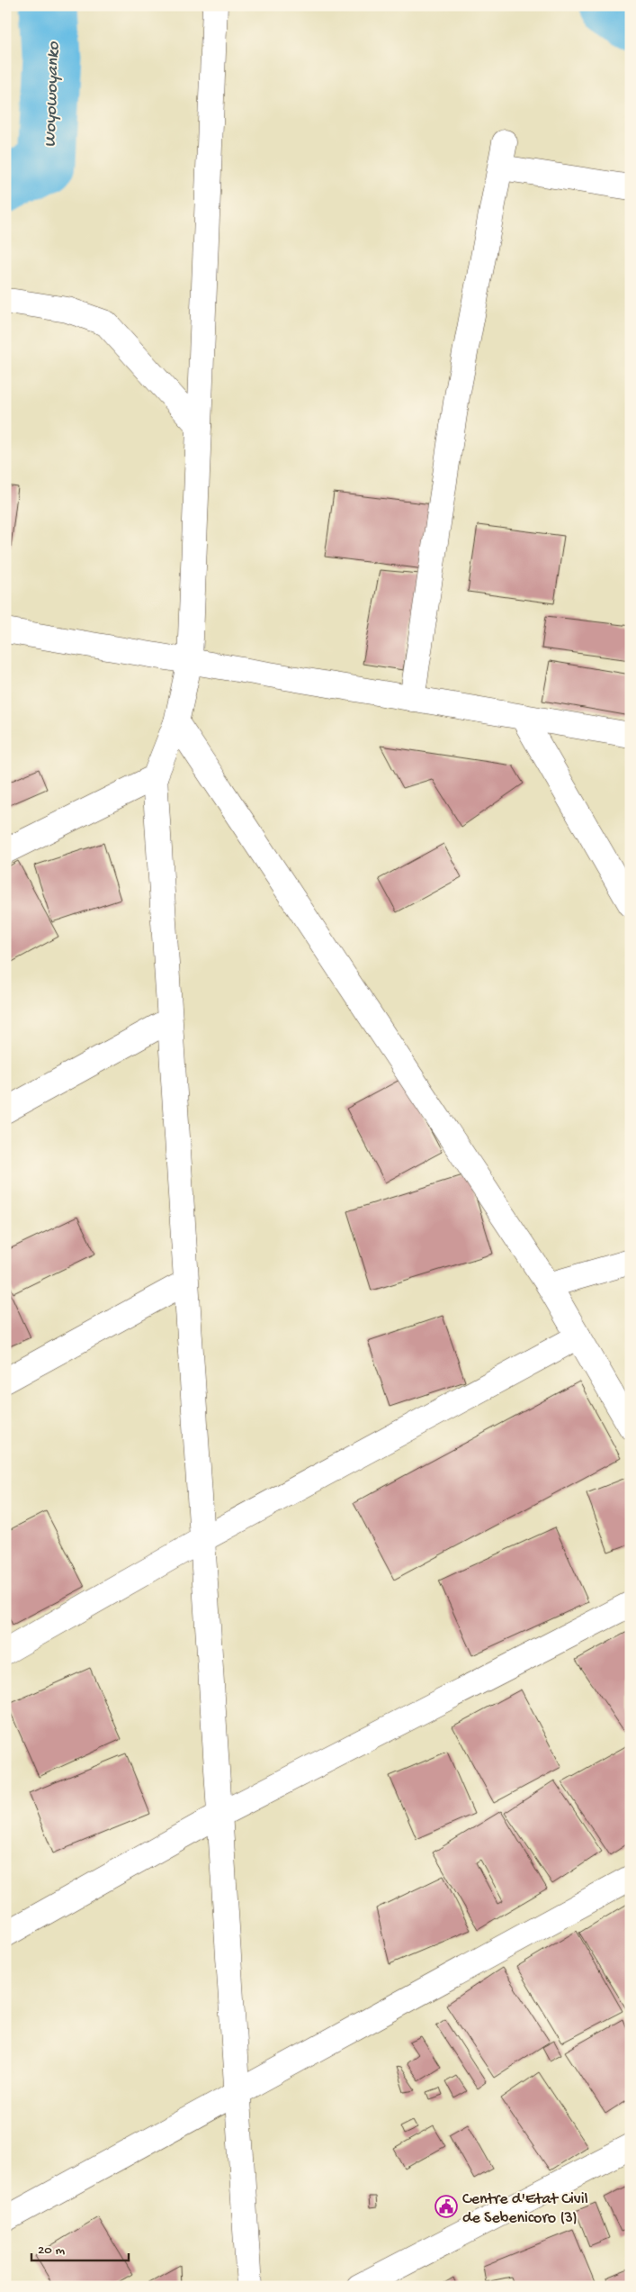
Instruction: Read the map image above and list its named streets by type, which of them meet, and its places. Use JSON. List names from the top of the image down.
{
  "water": ["Woyowoyanko"],
  "places": {
    "public building": ["Centre d'Etat Civil de Sebenicoro (3)"]
  },
  "scale_bar": "20 m"
}
